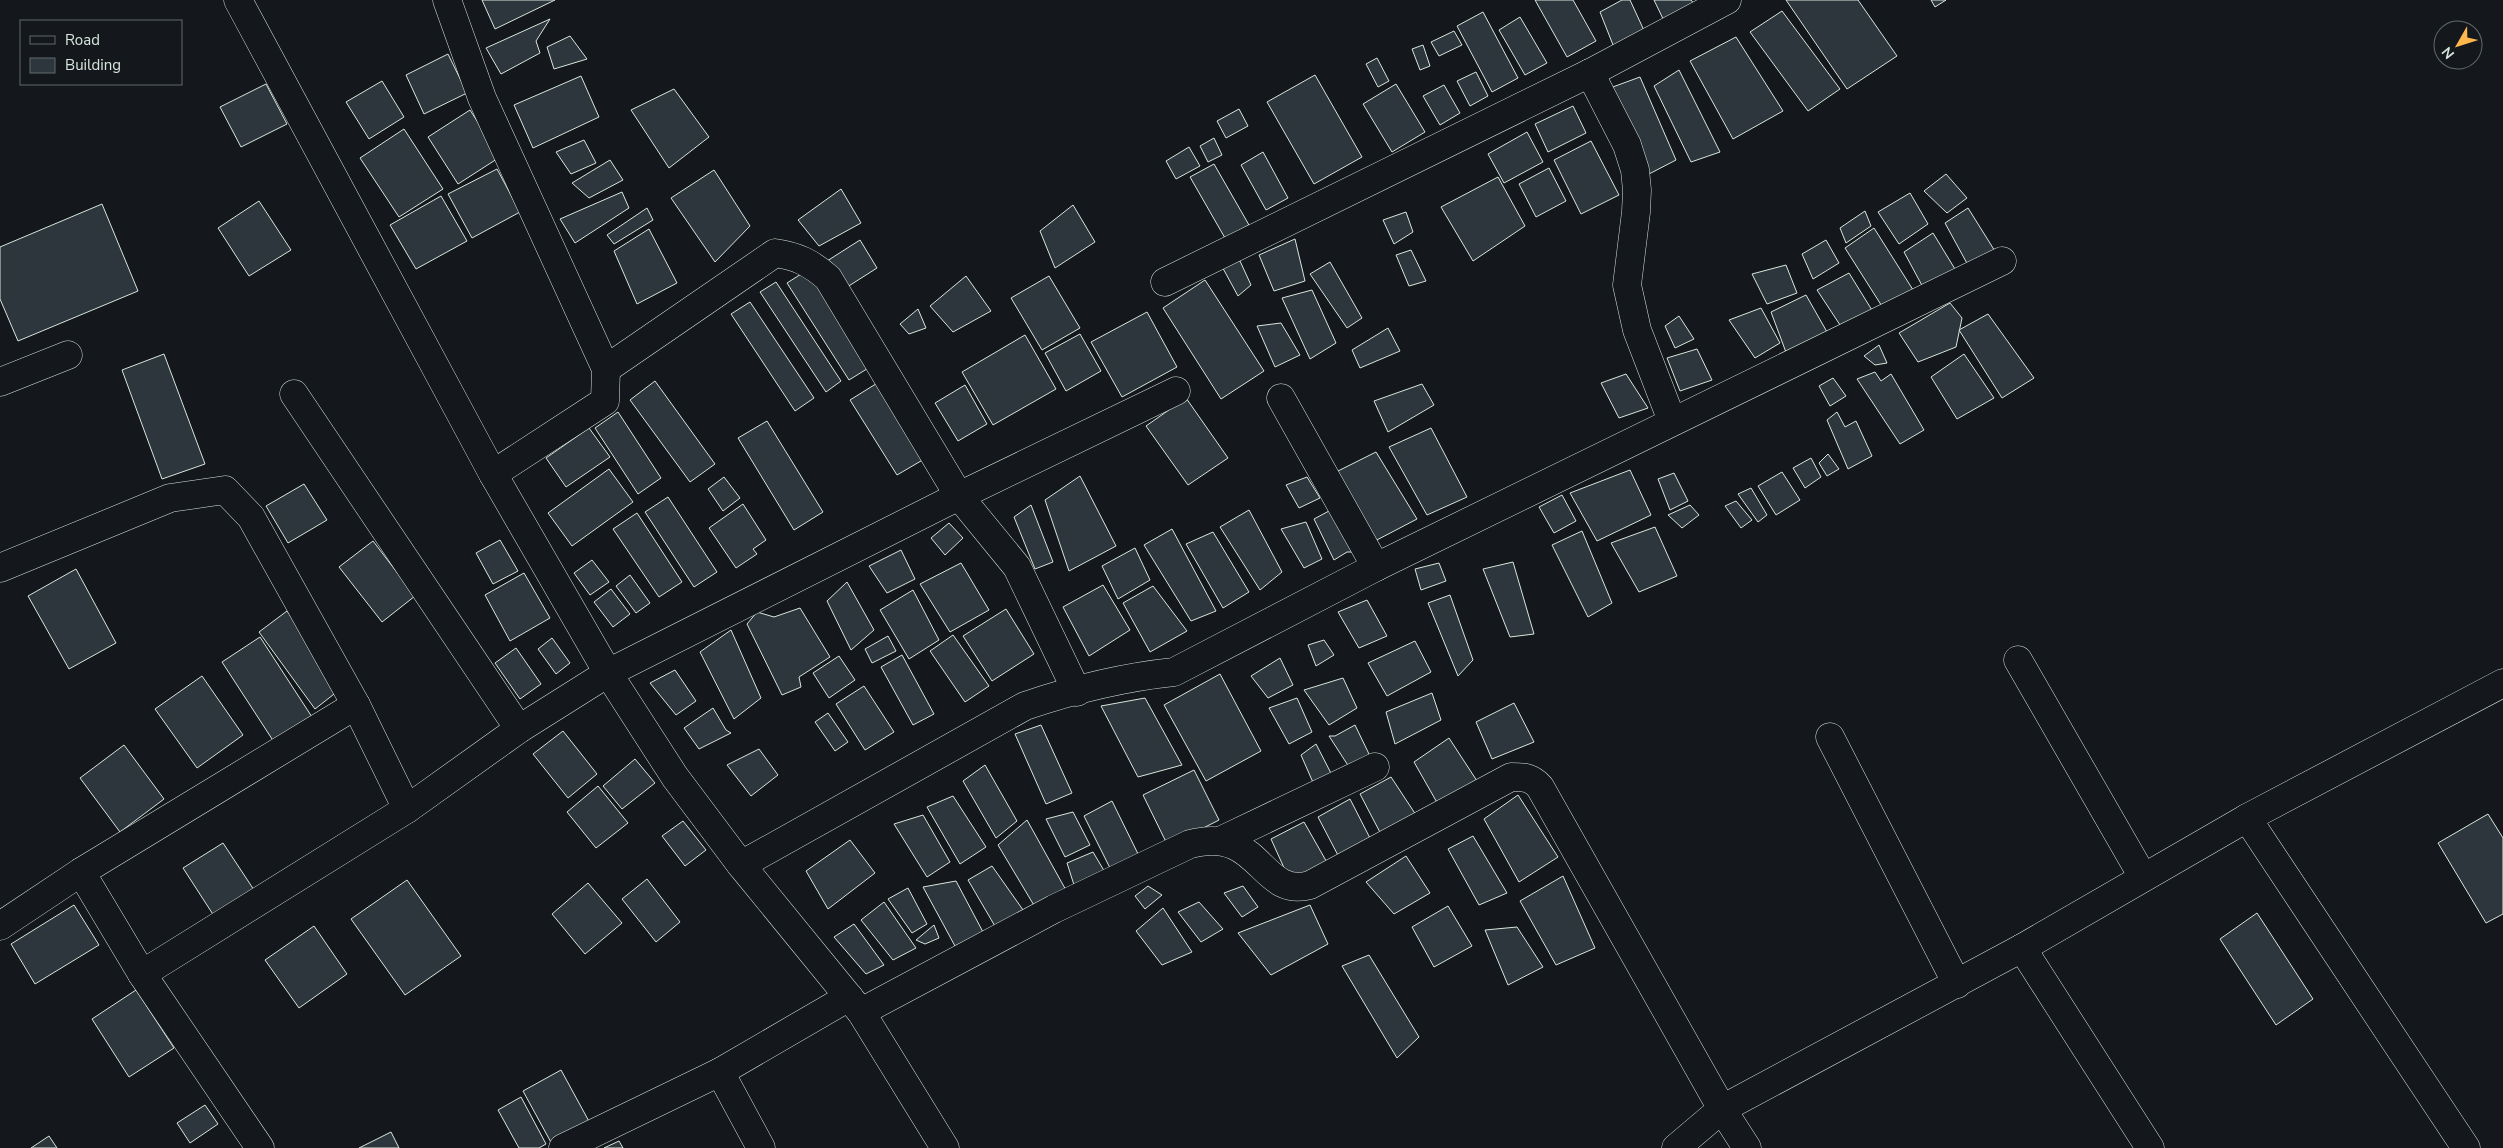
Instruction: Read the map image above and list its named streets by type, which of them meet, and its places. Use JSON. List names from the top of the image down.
{
  "legend": ["Road", "Building"],
  "north": "bottom left"
}
